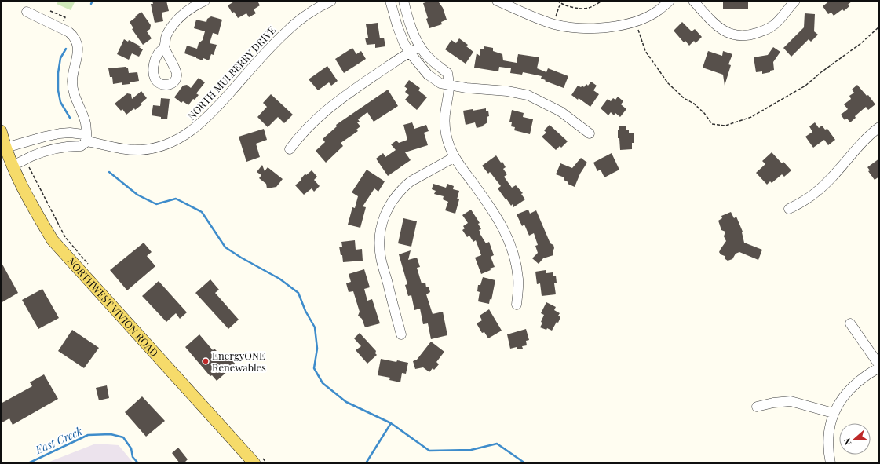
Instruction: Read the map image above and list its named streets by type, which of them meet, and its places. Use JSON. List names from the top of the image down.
{
  "streets": {
    "main road": ["NORTHWEST VIVION ROAD"],
    "street": ["NORTH MULBERRY DRIVE"]
  },
  "crossings": [
    ["NORTH MULBERRY DRIVE", "NORTHWEST VIVION ROAD"]
  ],
  "water": ["East Creek"],
  "places": ["EnergyONE Renewables"],
  "north": "left"
}
